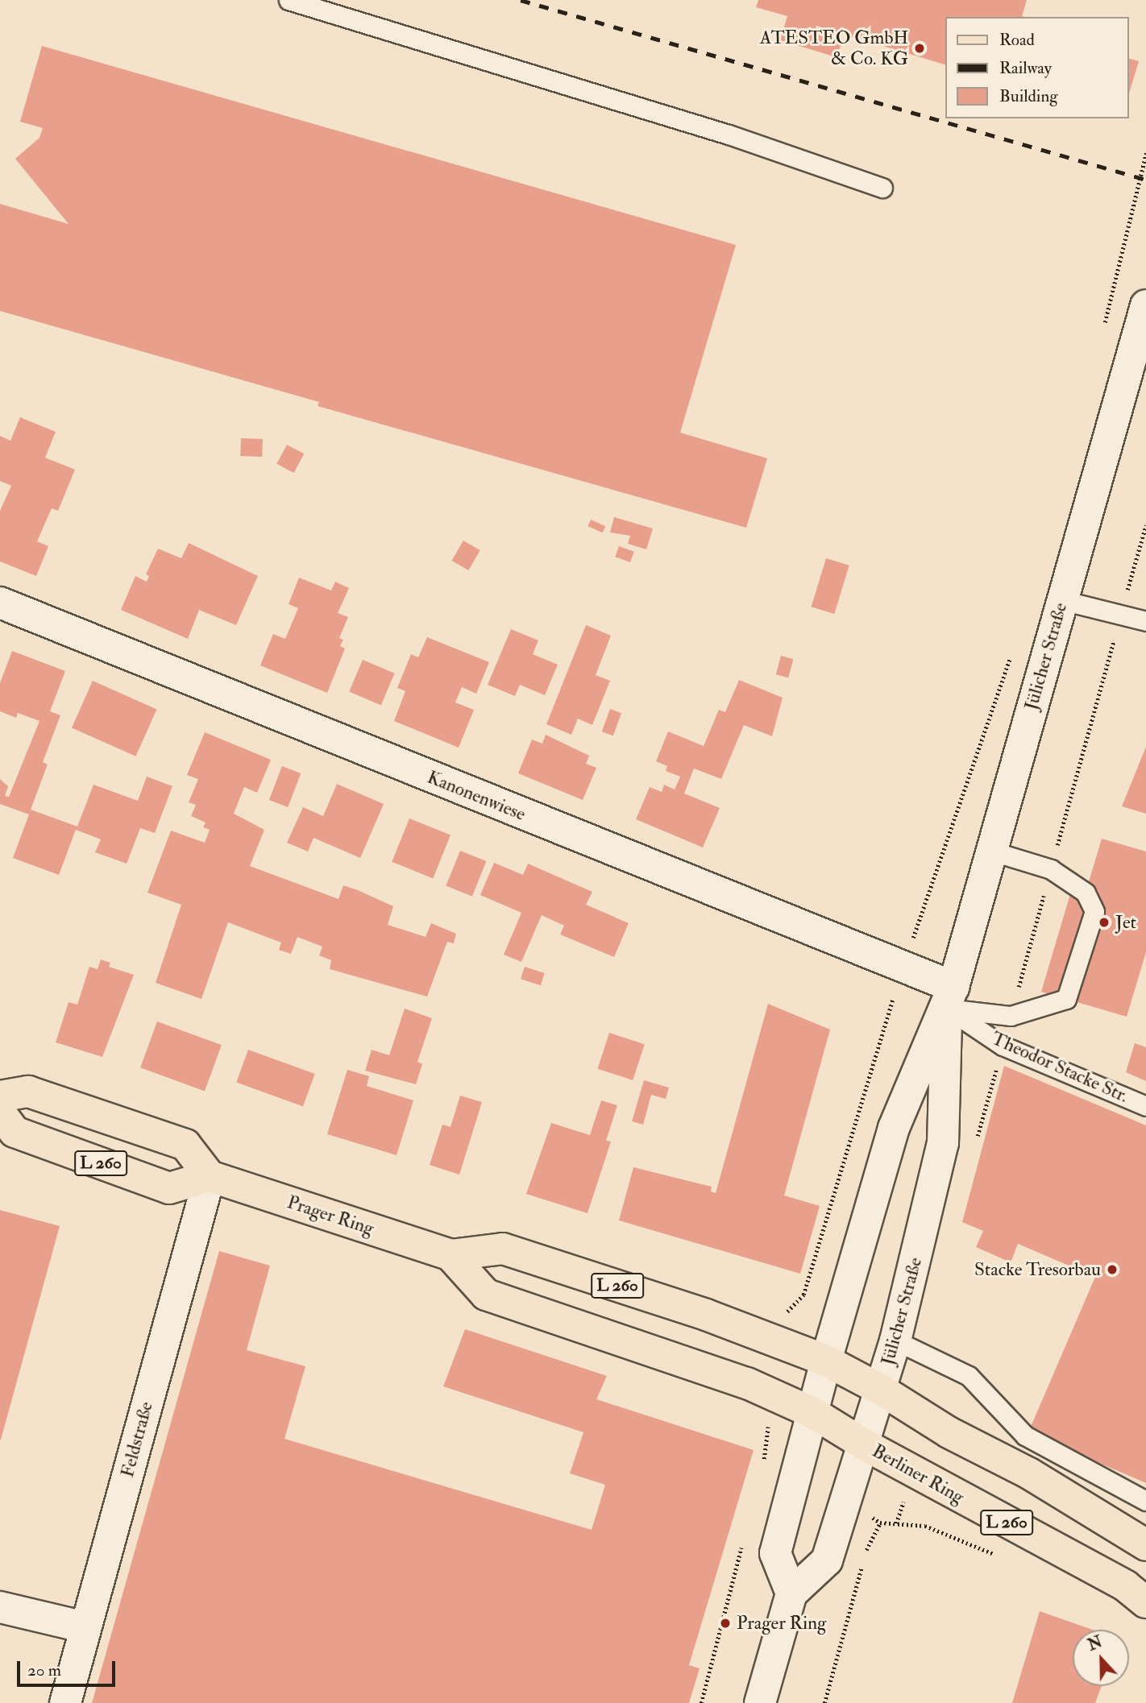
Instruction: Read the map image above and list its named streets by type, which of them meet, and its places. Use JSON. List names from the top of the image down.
{
  "streets": {
    "main road": [
      "Jülicher Straße",
      "Kanonenwiese",
      "L 260",
      "Prager Ring",
      "Feldstraße",
      "Berliner Ring"
    ],
    "lane": ["Theodor Stacke Str."]
  },
  "crossings": [
    ["Jülicher Straße", "Kanonenwiese"],
    ["Jülicher Straße", "Theodor Stacke Str."],
    ["Jülicher Straße", "L 260"],
    ["Jülicher Straße", "Prager Ring"],
    ["Jülicher Straße", "Berliner Ring"],
    ["Kanonenwiese", "Theodor Stacke Str."],
    ["L 260", "Prager Ring"],
    ["L 260", "Feldstraße"],
    ["Prager Ring", "Feldstraße"],
    ["Prager Ring", "Berliner Ring"]
  ],
  "places": [
    "ATESTEO GmbH & Co. KG",
    "Jet",
    "Stacke Tresorbau",
    "Prager Ring"
  ],
  "legend": ["Road", "Railway", "Building"],
  "scale_bar": "20 m",
  "north": "top"
}
